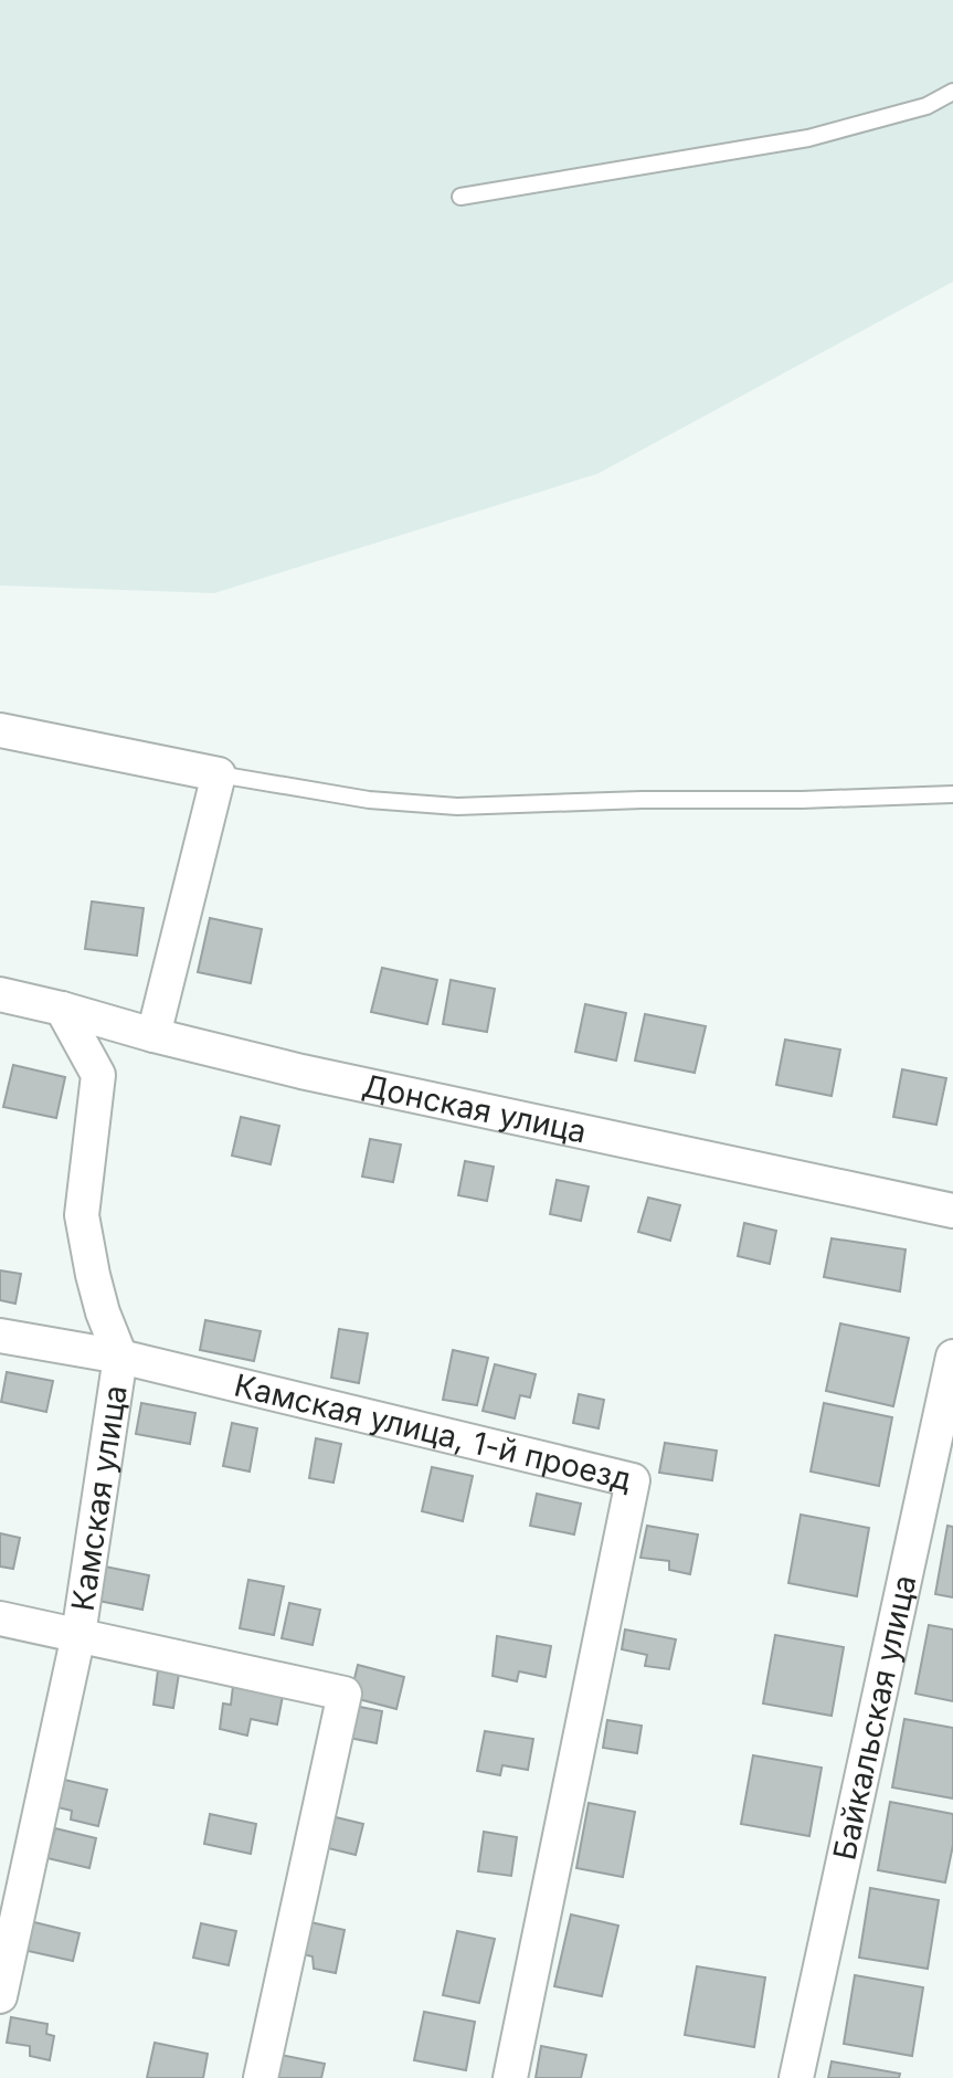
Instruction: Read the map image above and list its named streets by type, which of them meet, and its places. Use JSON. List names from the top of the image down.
{
  "streets": {
    "street": [
      "Донская улица",
      "Камская улица, 1-й проезд",
      "Камская улица",
      "Байкальская улица"
    ]
  },
  "crossings": [
    ["Донская улица", "Камская улица"],
    ["Камская улица, 1-й проезд", "Камская улица"]
  ]
}
